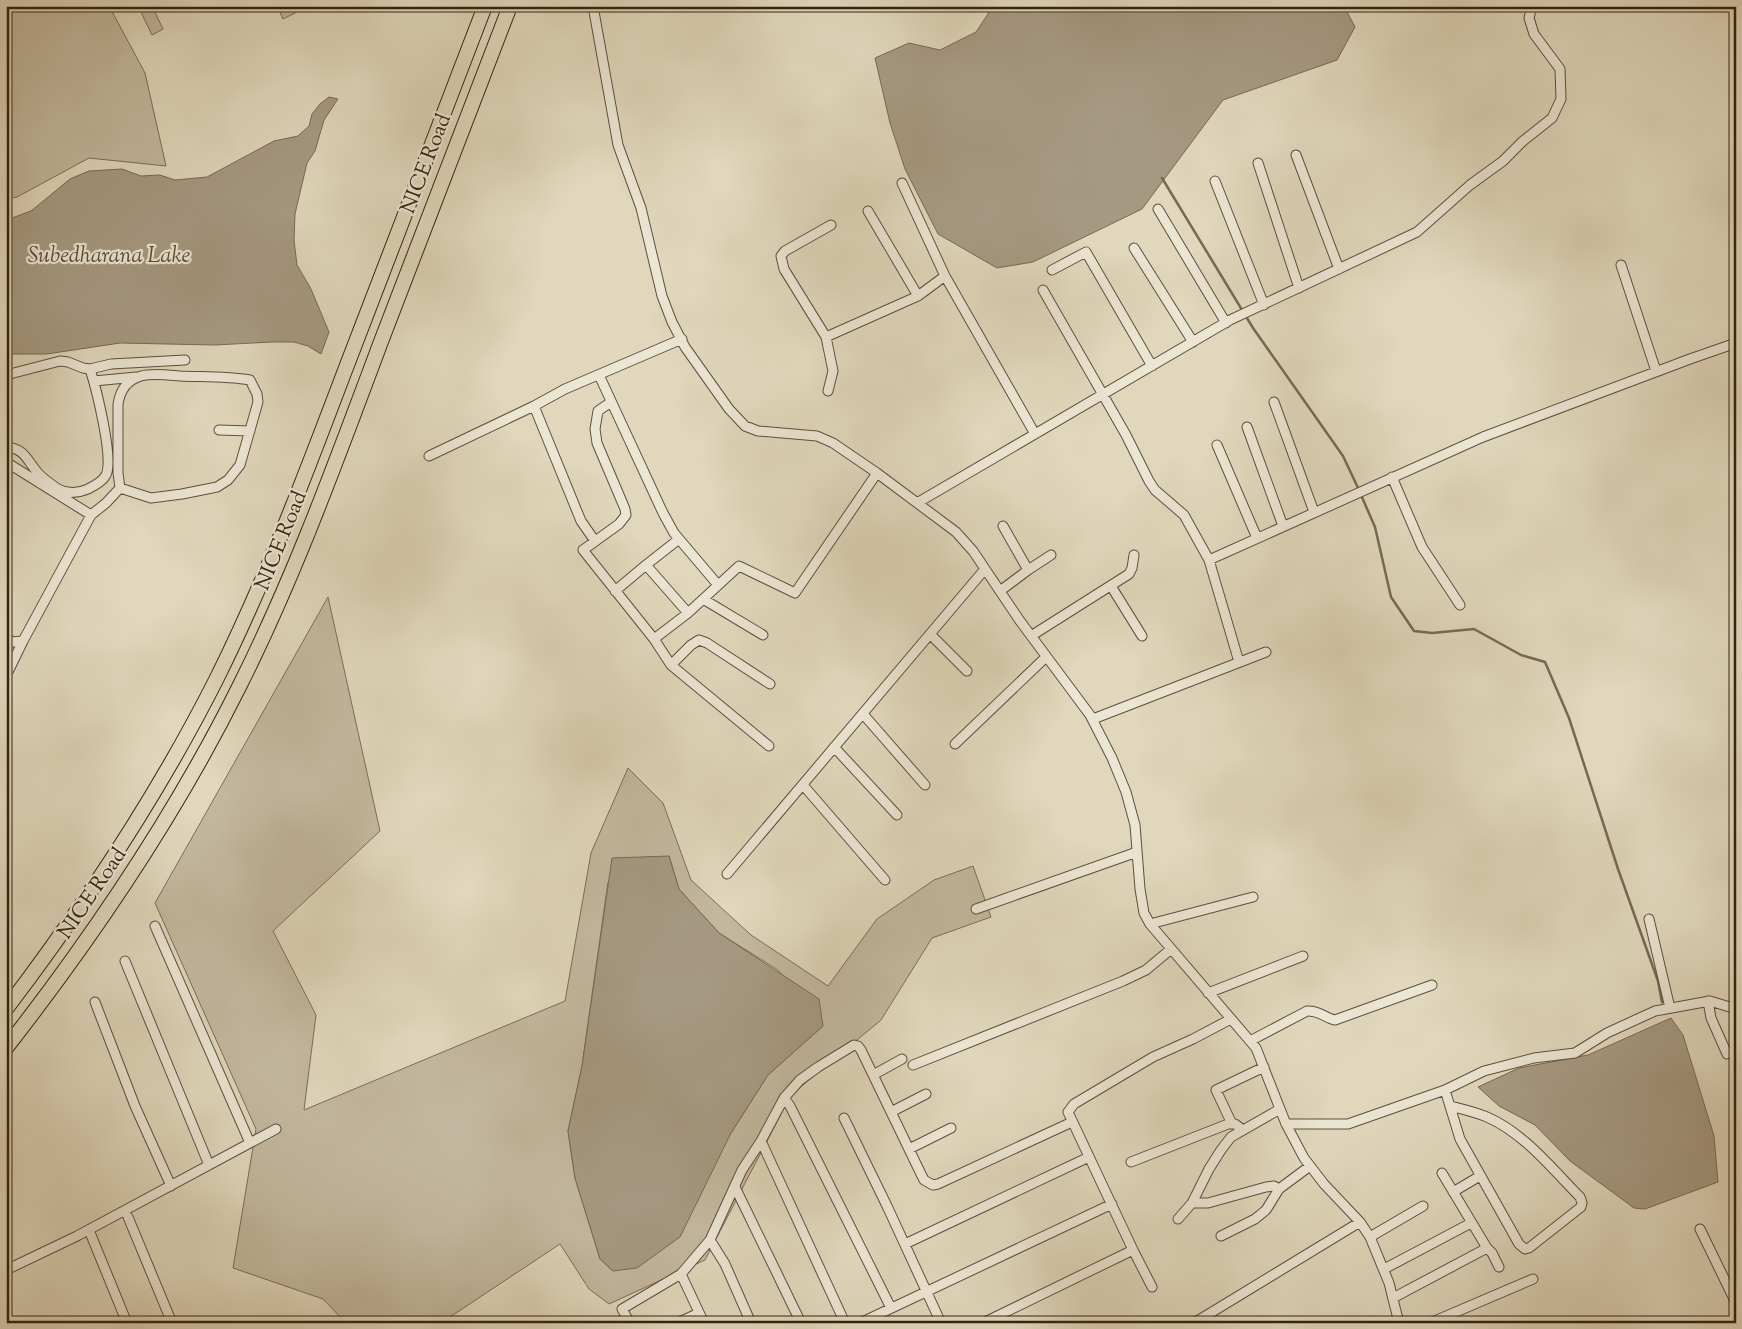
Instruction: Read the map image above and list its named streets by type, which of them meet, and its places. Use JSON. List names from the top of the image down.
{
  "streets": {
    "highway": ["NICE Road"]
  },
  "water": ["Subedharana Lake"]
}
